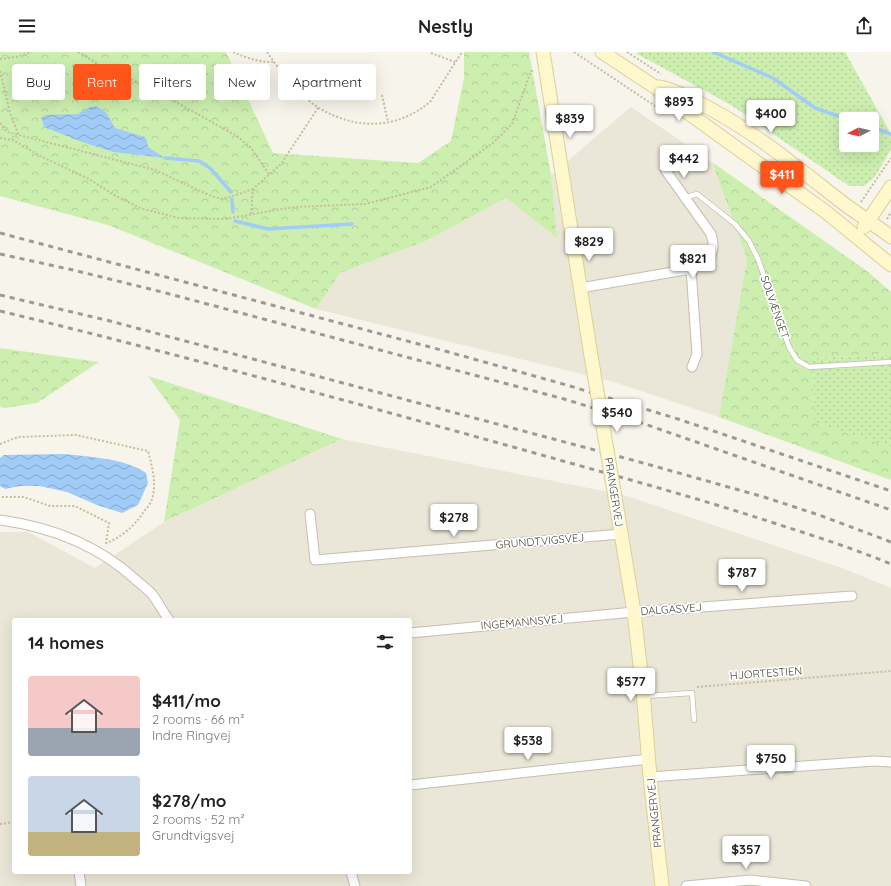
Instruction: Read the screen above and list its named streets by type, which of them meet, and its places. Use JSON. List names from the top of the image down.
{
  "streets": {
    "street": [
      "PRANGERVEJ",
      "GRUNDTVIGSVEJ",
      "DALGASVEJ",
      "INGEMANNSVEJ"
    ],
    "lane": ["SOLVÆNGET"],
    "path": ["HJORTESTIEN"]
  },
  "crossings": [
    ["PRANGERVEJ", "GRUNDTVIGSVEJ"],
    ["PRANGERVEJ", "DALGASVEJ"],
    ["PRANGERVEJ", "INGEMANNSVEJ"],
    ["DALGASVEJ", "INGEMANNSVEJ"]
  ],
  "north": "left",
  "page": {
    "header": "Nestly",
    "chip": [
      "Buy",
      "Rent",
      "Filters",
      "New",
      "Apartment"
    ],
    "price": [
      "$893",
      "$400",
      "$839",
      "$442",
      "$411",
      "$829",
      "$821",
      "$540",
      "$278",
      "$787",
      "$577",
      "$538",
      "$750",
      "$357"
    ],
    "heading": "14 homes",
    "list": [
      {
        "name": "$411/mo",
        "note": "2 rooms · 66 m² · Indre Ringvej"
      },
      {
        "name": "$278/mo",
        "note": "2 rooms · 52 m² · Grundtvigsvej"
      }
    ]
  }
}
